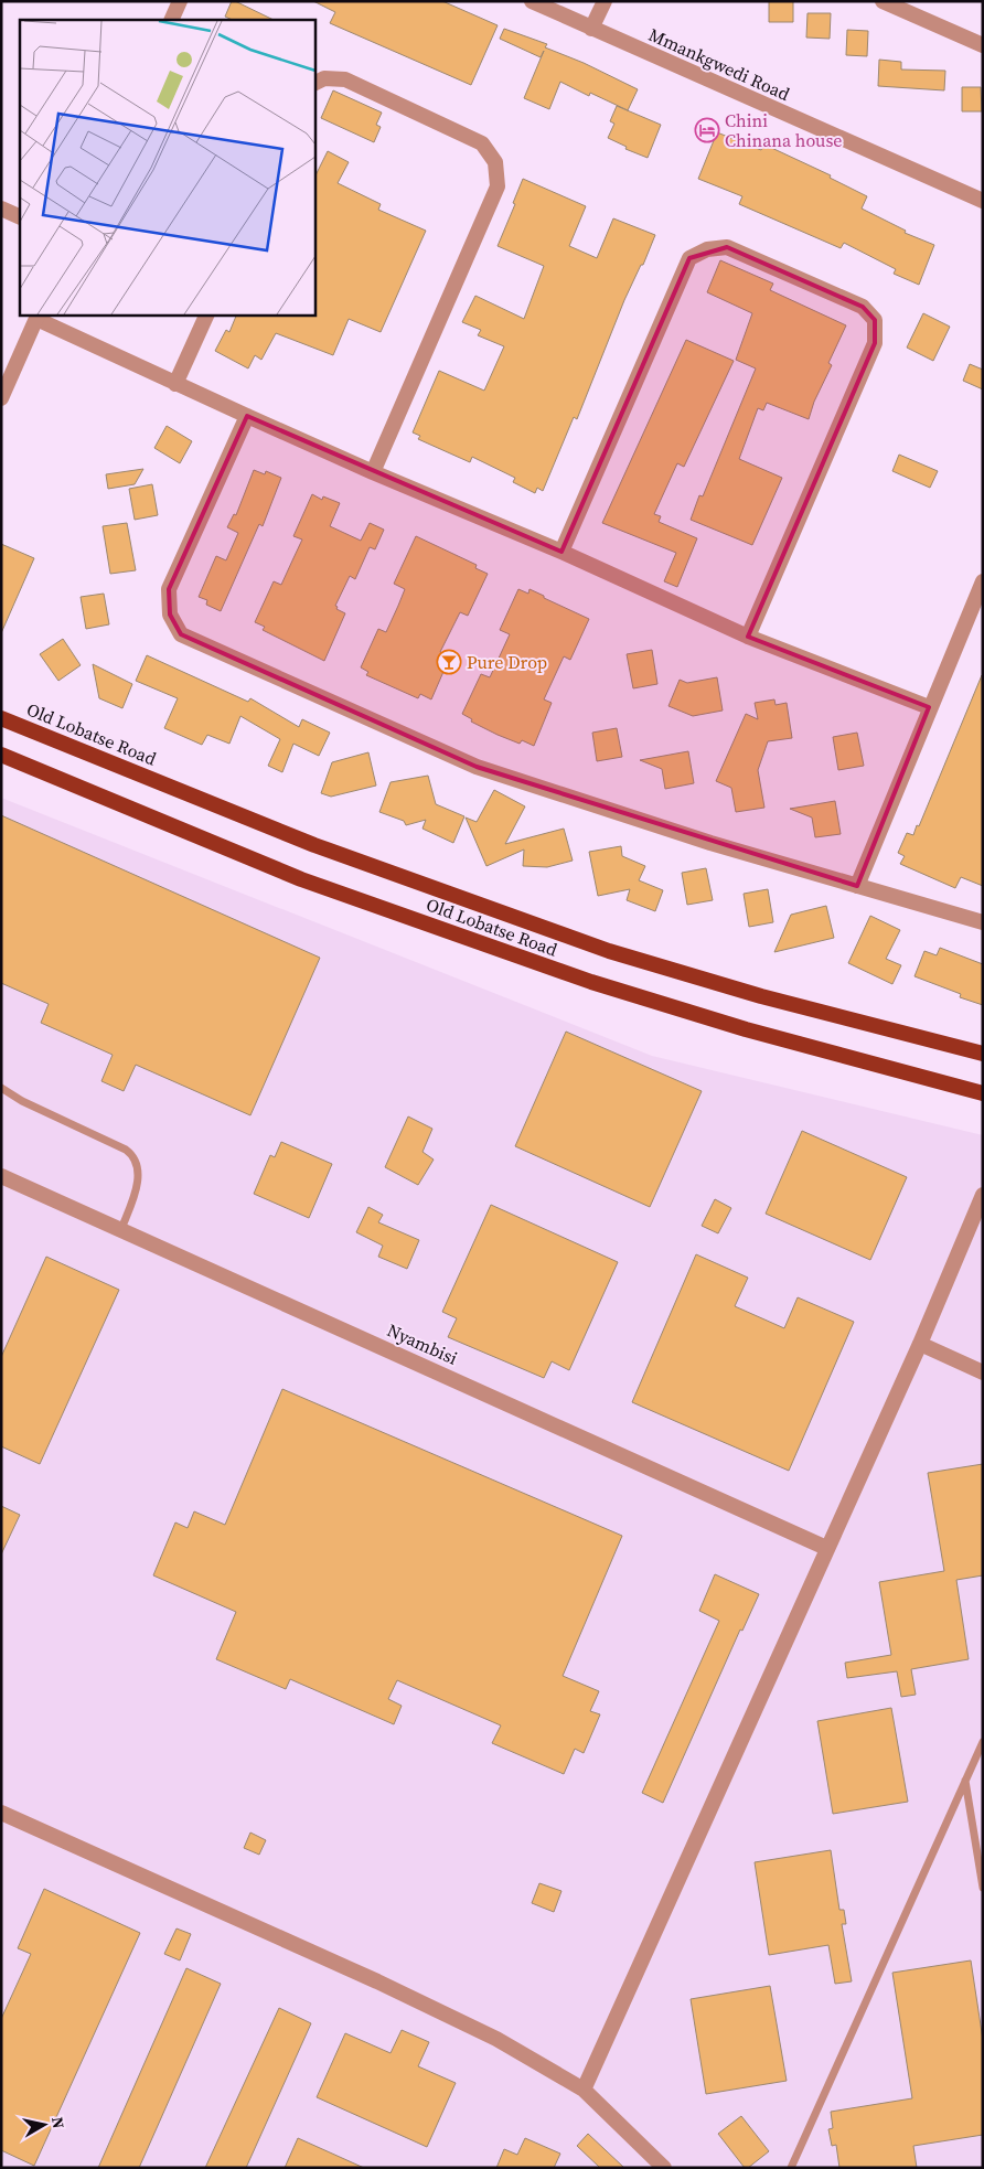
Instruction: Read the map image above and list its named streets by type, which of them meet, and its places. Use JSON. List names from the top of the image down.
{
  "streets": {
    "main road": ["Old Lobatse Road"],
    "street": ["Mmankgwedi Road", "Nyambisi"]
  },
  "places": {
    "hotel": ["Chini Chinana house"],
    "bar": ["Pure Drop"]
  },
  "north": "right"
}
